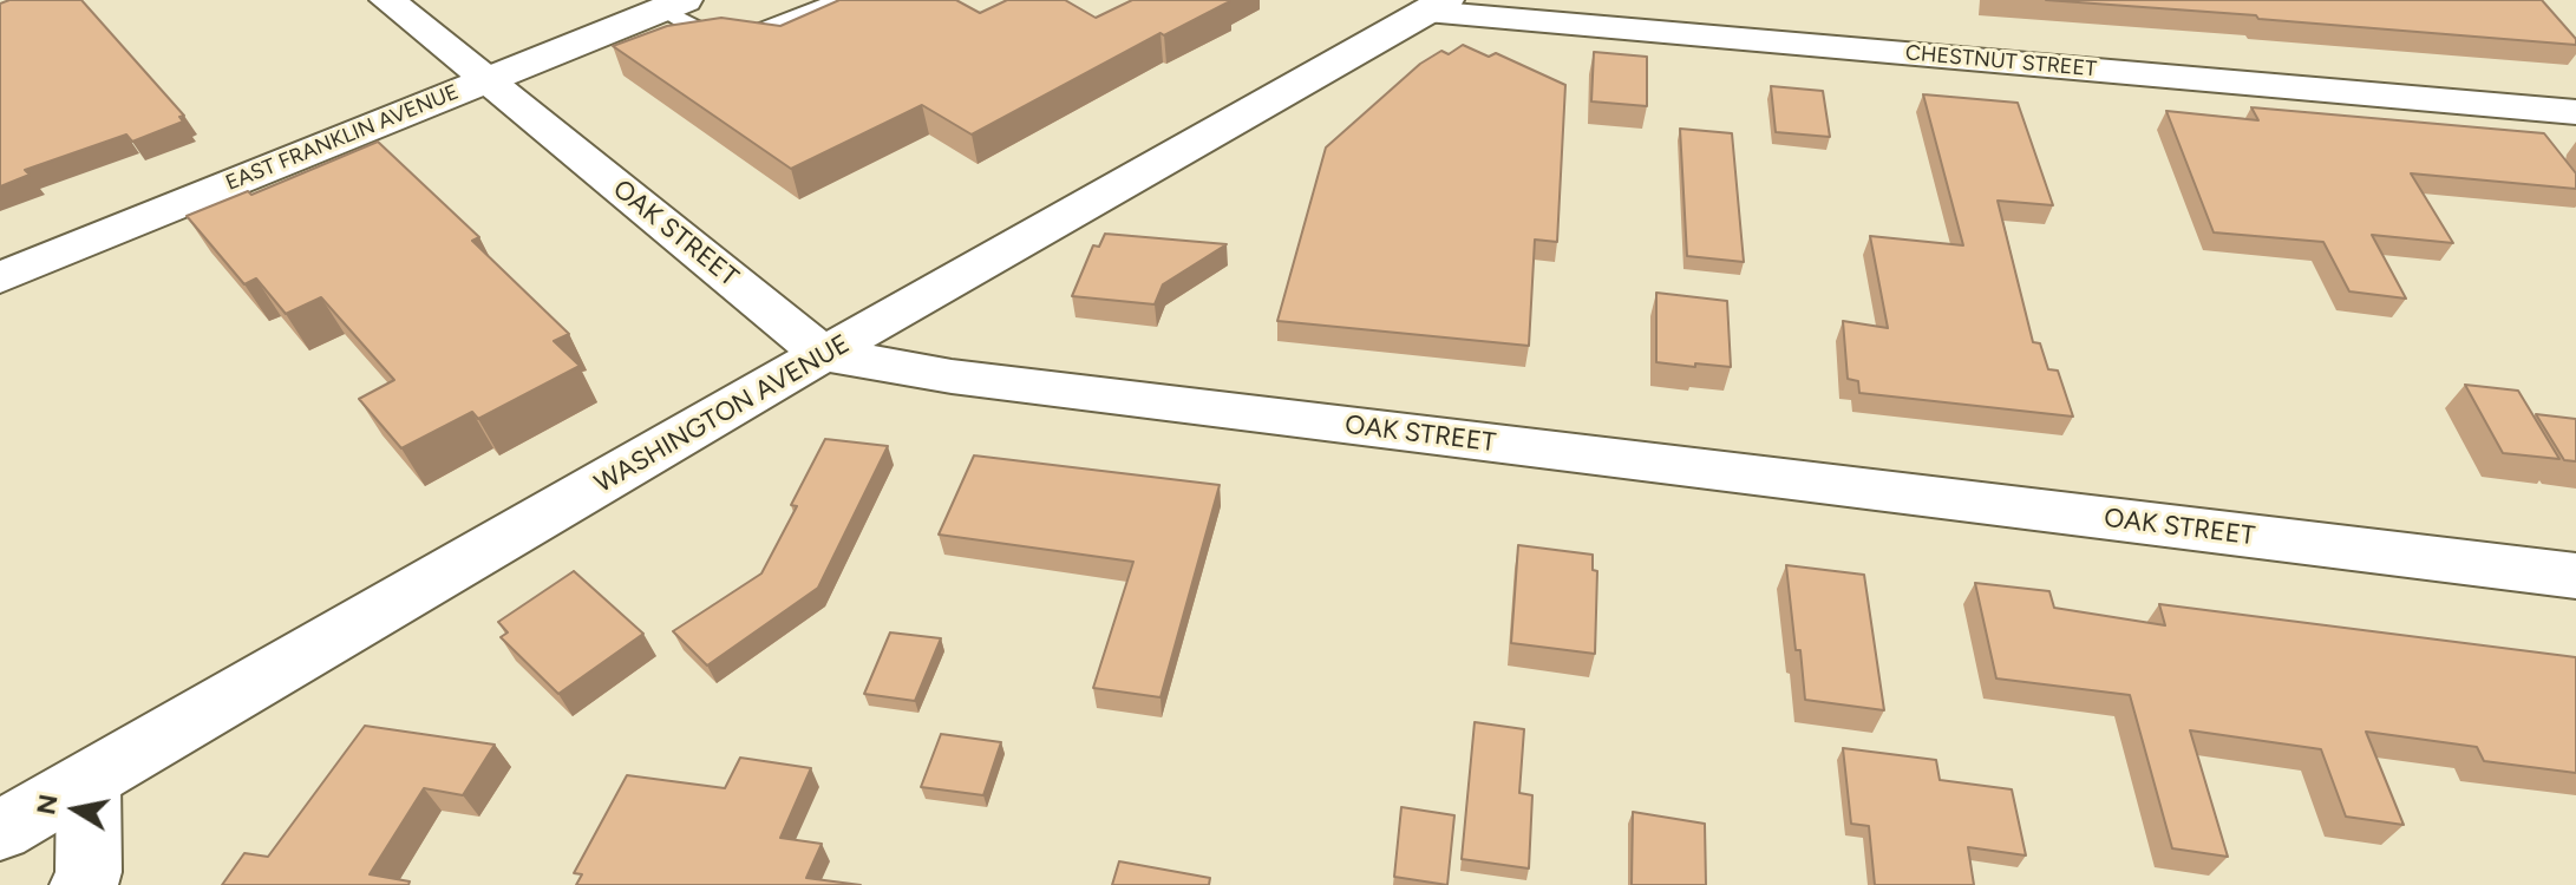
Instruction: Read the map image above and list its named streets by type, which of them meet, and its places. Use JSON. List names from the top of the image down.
{
  "streets": {
    "street": [
      "CHESTNUT STREET",
      "EAST FRANKLIN AVENUE",
      "OAK STREET",
      "WASHINGTON AVENUE"
    ]
  },
  "crossings": [
    ["CHESTNUT STREET", "WASHINGTON AVENUE"],
    ["EAST FRANKLIN AVENUE", "OAK STREET"],
    ["OAK STREET", "WASHINGTON AVENUE"]
  ],
  "north": "left"
}
